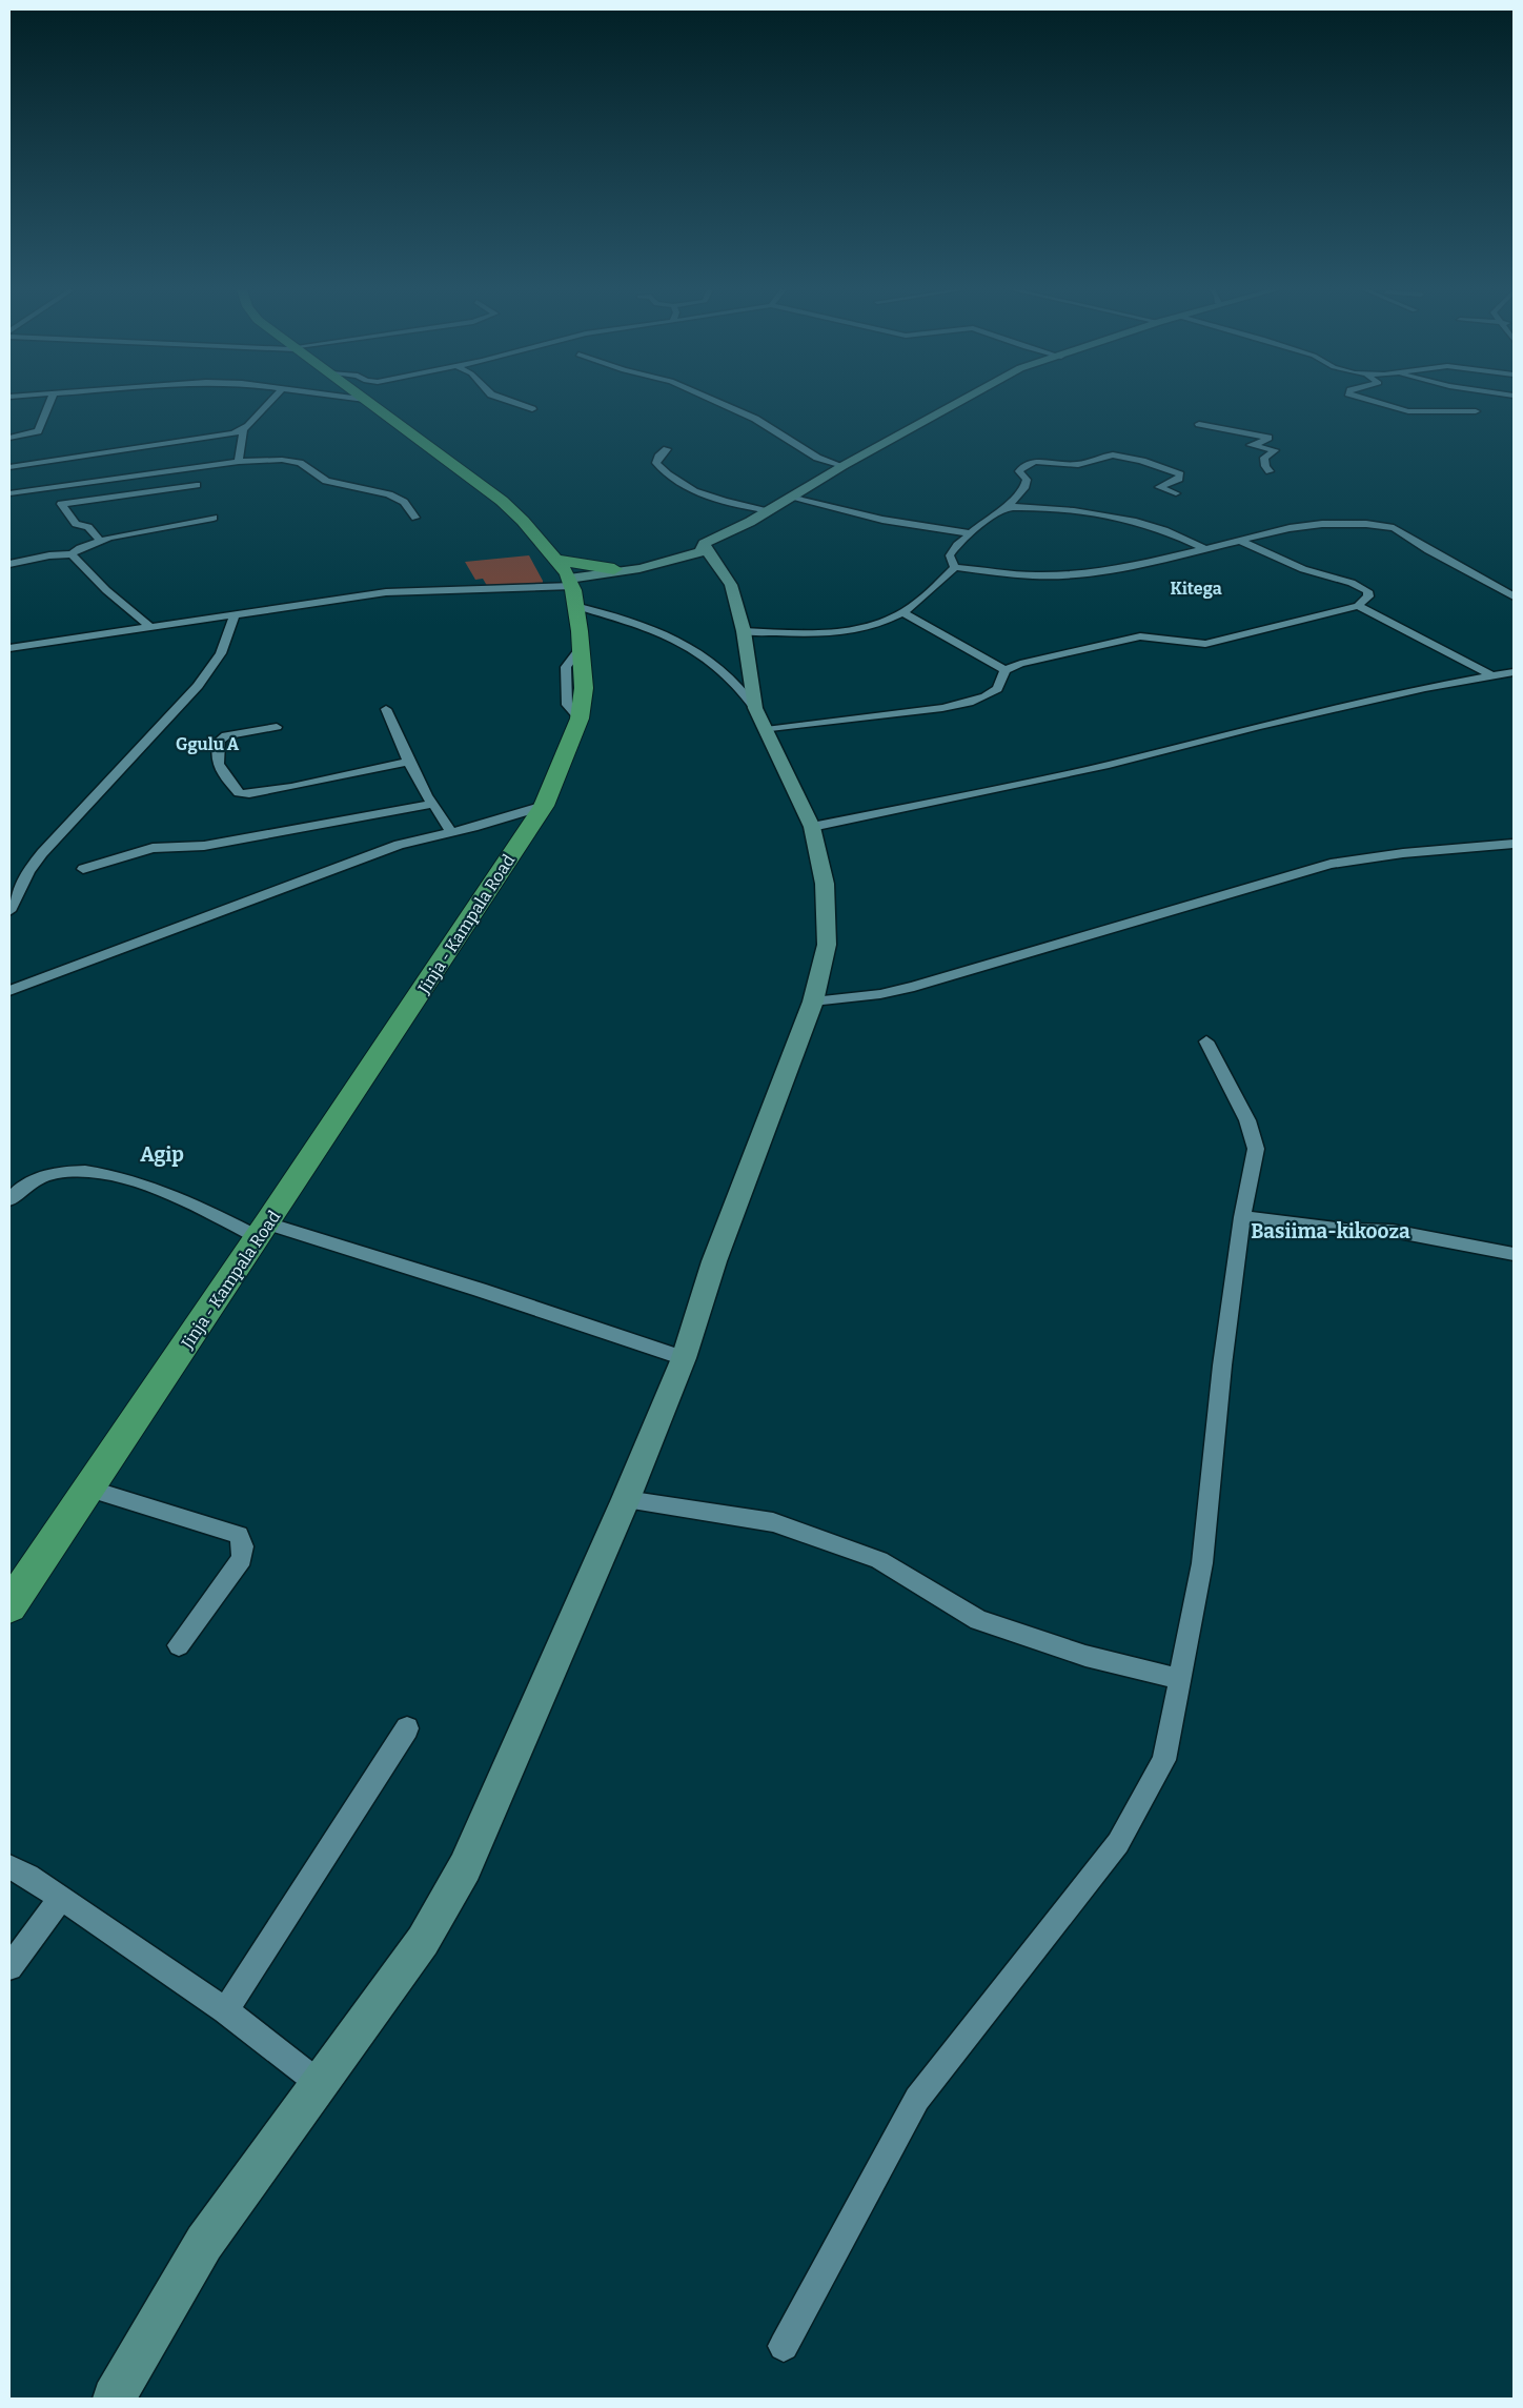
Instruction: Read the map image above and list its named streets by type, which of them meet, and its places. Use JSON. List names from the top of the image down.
{
  "streets": {
    "highway": ["Jinja - Kampala Road"]
  },
  "districts": [
    "Kitega",
    "Ggulu A",
    "Agip",
    "Basiima-kikooza"
  ]
}
